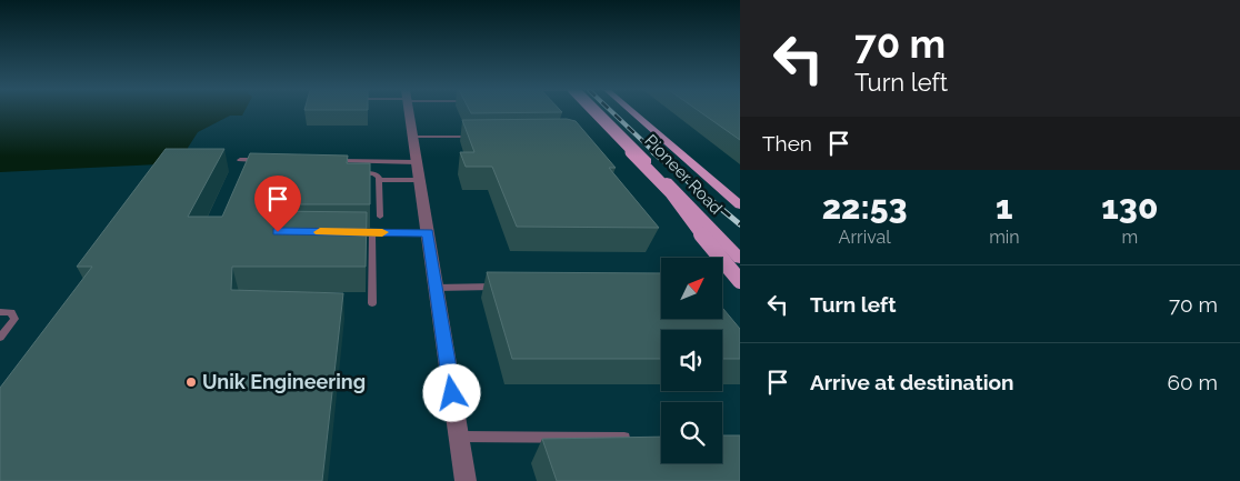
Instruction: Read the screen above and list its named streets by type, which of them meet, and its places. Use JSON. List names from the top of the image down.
{
  "streets": {
    "main road": ["Pioneer Road"]
  },
  "places": ["Unik Engineering"],
  "north": "top right",
  "page": {
    "turn": ["70 m", "Turn left"],
    "then": "Then",
    "eta": [
      "22:53",
      "Arrival",
      "1",
      "min",
      "130",
      "m"
    ],
    "list": [
      {
        "name": "Turn left",
        "value": "70 m"
      },
      {
        "name": "Arrive at destination",
        "value": "60 m"
      }
    ]
  }
}
